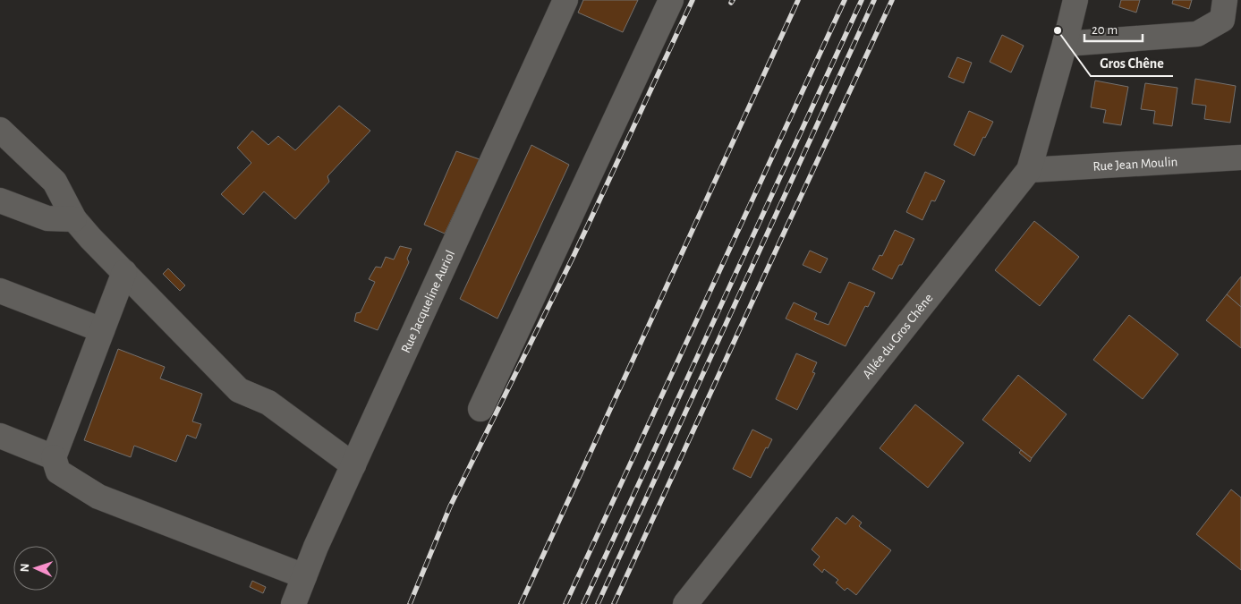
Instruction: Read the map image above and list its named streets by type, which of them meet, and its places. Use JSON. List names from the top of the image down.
{
  "streets": {
    "street": ["Rue Jean Moulin", "Rue Jacqueline Auriol", "Allée du Gros Chêne"]
  },
  "crossings": [
    ["Rue Jean Moulin", "Allée du Gros Chêne"]
  ],
  "places": ["Gros Chêne"],
  "scale_bar": "20 m",
  "north": "left"
}
